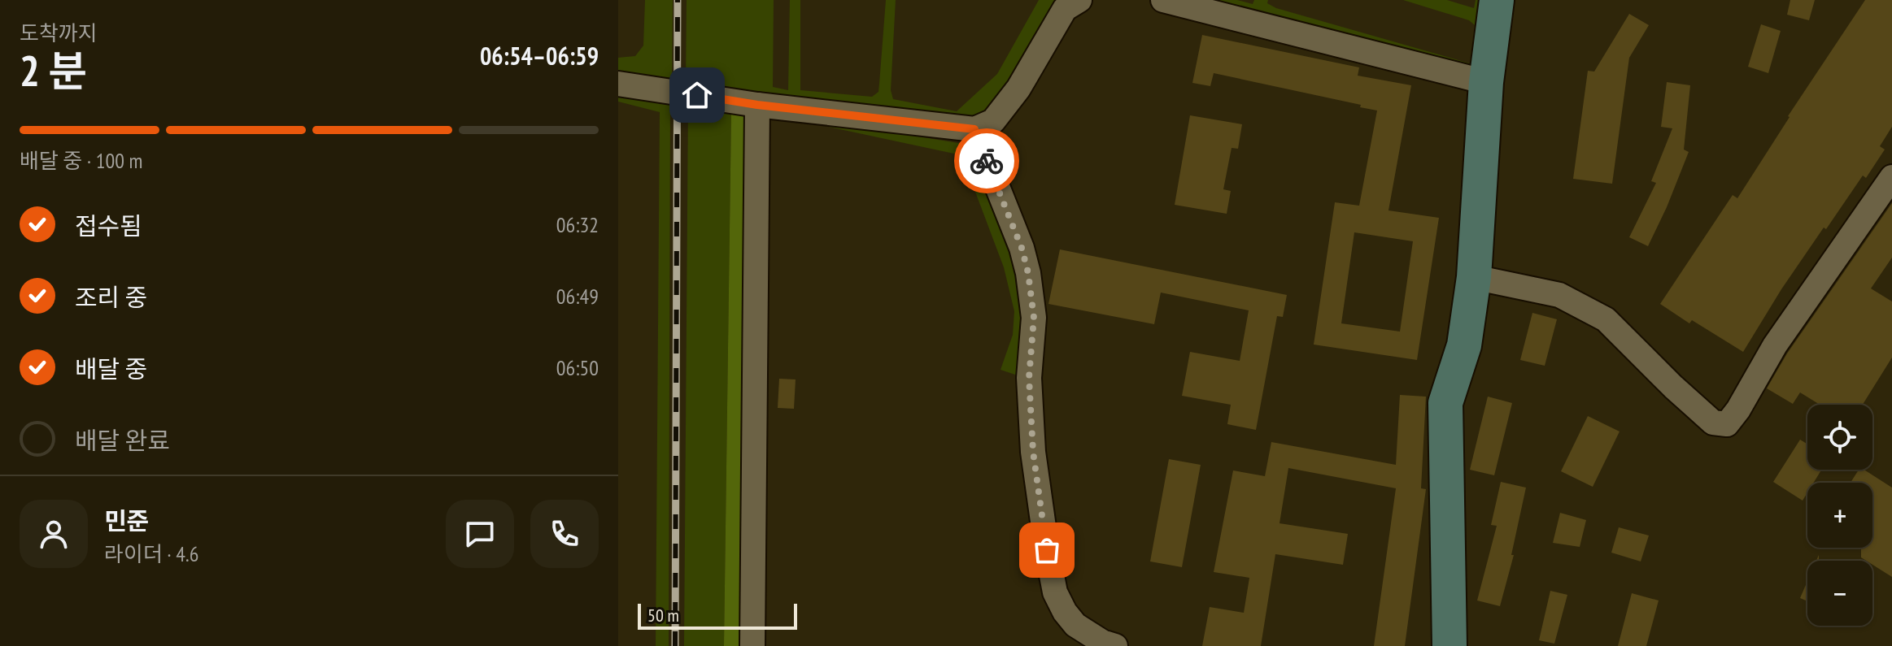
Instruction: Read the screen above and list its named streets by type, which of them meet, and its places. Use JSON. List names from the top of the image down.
{
  "scale_bar": "50 m",
  "page": {
    "heading": ["2 분", "도착까지", "06:54–06:59"],
    "panel": ["민준", "라이더 · 4.6"],
    "bar": "배달 중 · 100 m",
    "list": [
      ["접수됨", "06:32"],
      ["조리 중", "06:49"],
      ["배달 중", "06:50"],
      "배달 완료"
    ],
    "map_buttons": ["+", "−"],
    "scale": "50 m"
  }
}
